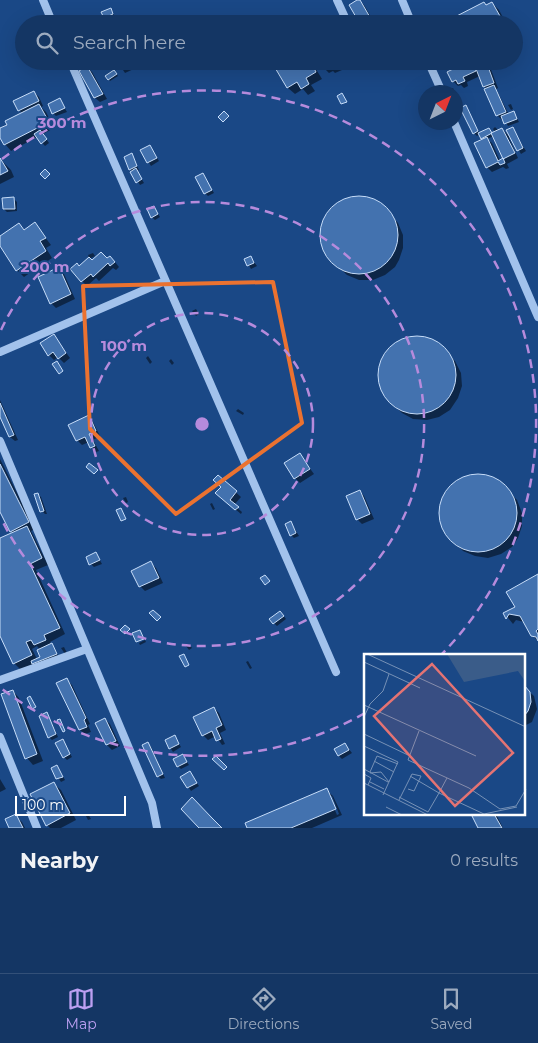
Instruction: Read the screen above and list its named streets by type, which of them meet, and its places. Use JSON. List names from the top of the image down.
{
  "scale_bar": "100 m",
  "north": "top right",
  "page": {
    "search": "Search here",
    "scale": "100 m",
    "heading": ["Nearby", "0 results"],
    "nav": ["Map", "Directions", "Saved"]
  },
  "rings": ["300 m", "200 m", "100 m"]
}
